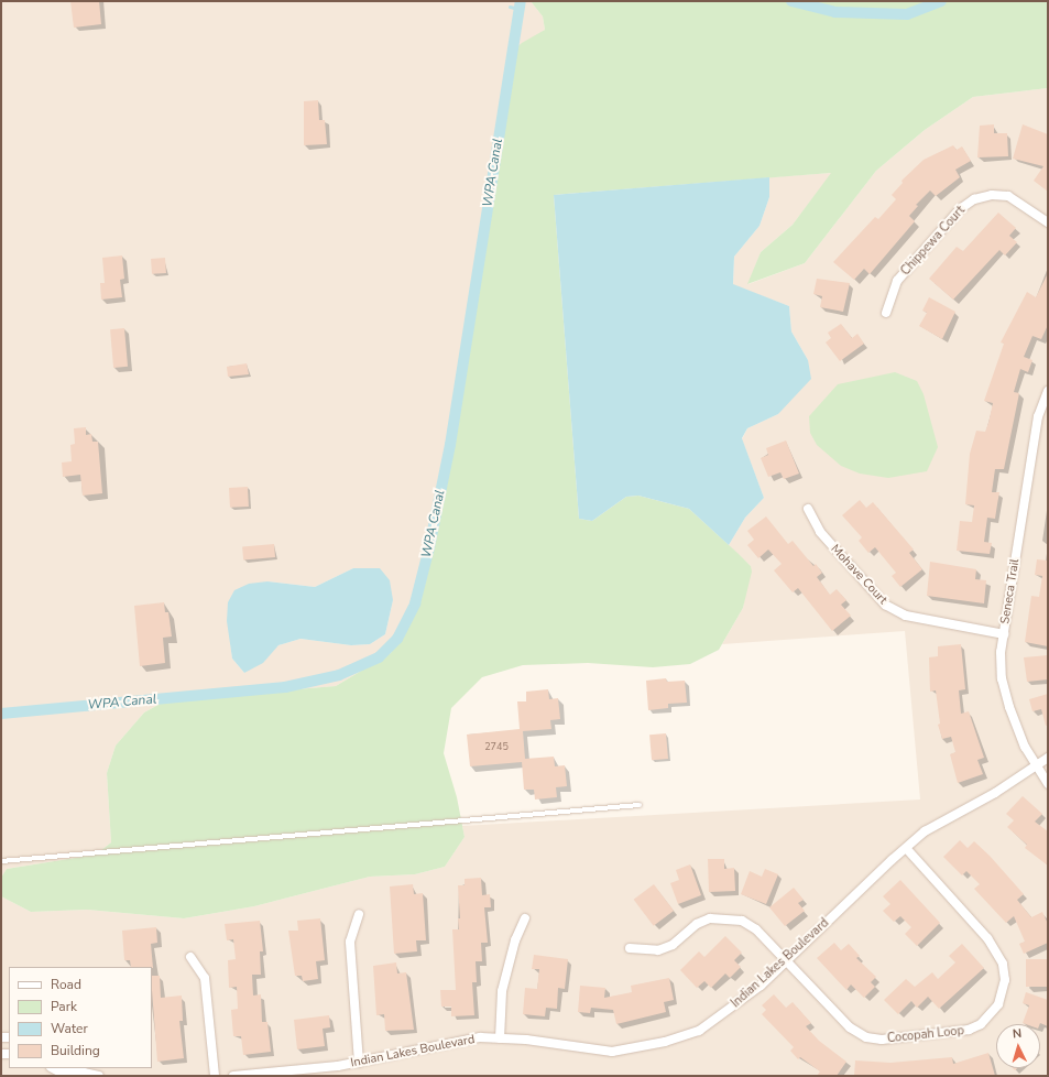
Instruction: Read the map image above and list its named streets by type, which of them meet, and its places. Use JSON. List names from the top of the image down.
{
  "streets": {
    "street": [
      "Chippewa Court",
      "Mohave Court",
      "Seneca Trail",
      "Indian Lakes Boulevard",
      "Cocopah Loop"
    ]
  },
  "crossings": [
    ["Mohave Court", "Seneca Trail"],
    ["Seneca Trail", "Indian Lakes Boulevard"],
    ["Indian Lakes Boulevard", "Cocopah Loop"]
  ],
  "water": ["WPA Canal"],
  "house_numbers": ["2745"],
  "legend": [
    "Road",
    "Park",
    "Water",
    "Building"
  ],
  "north": "top"
}
